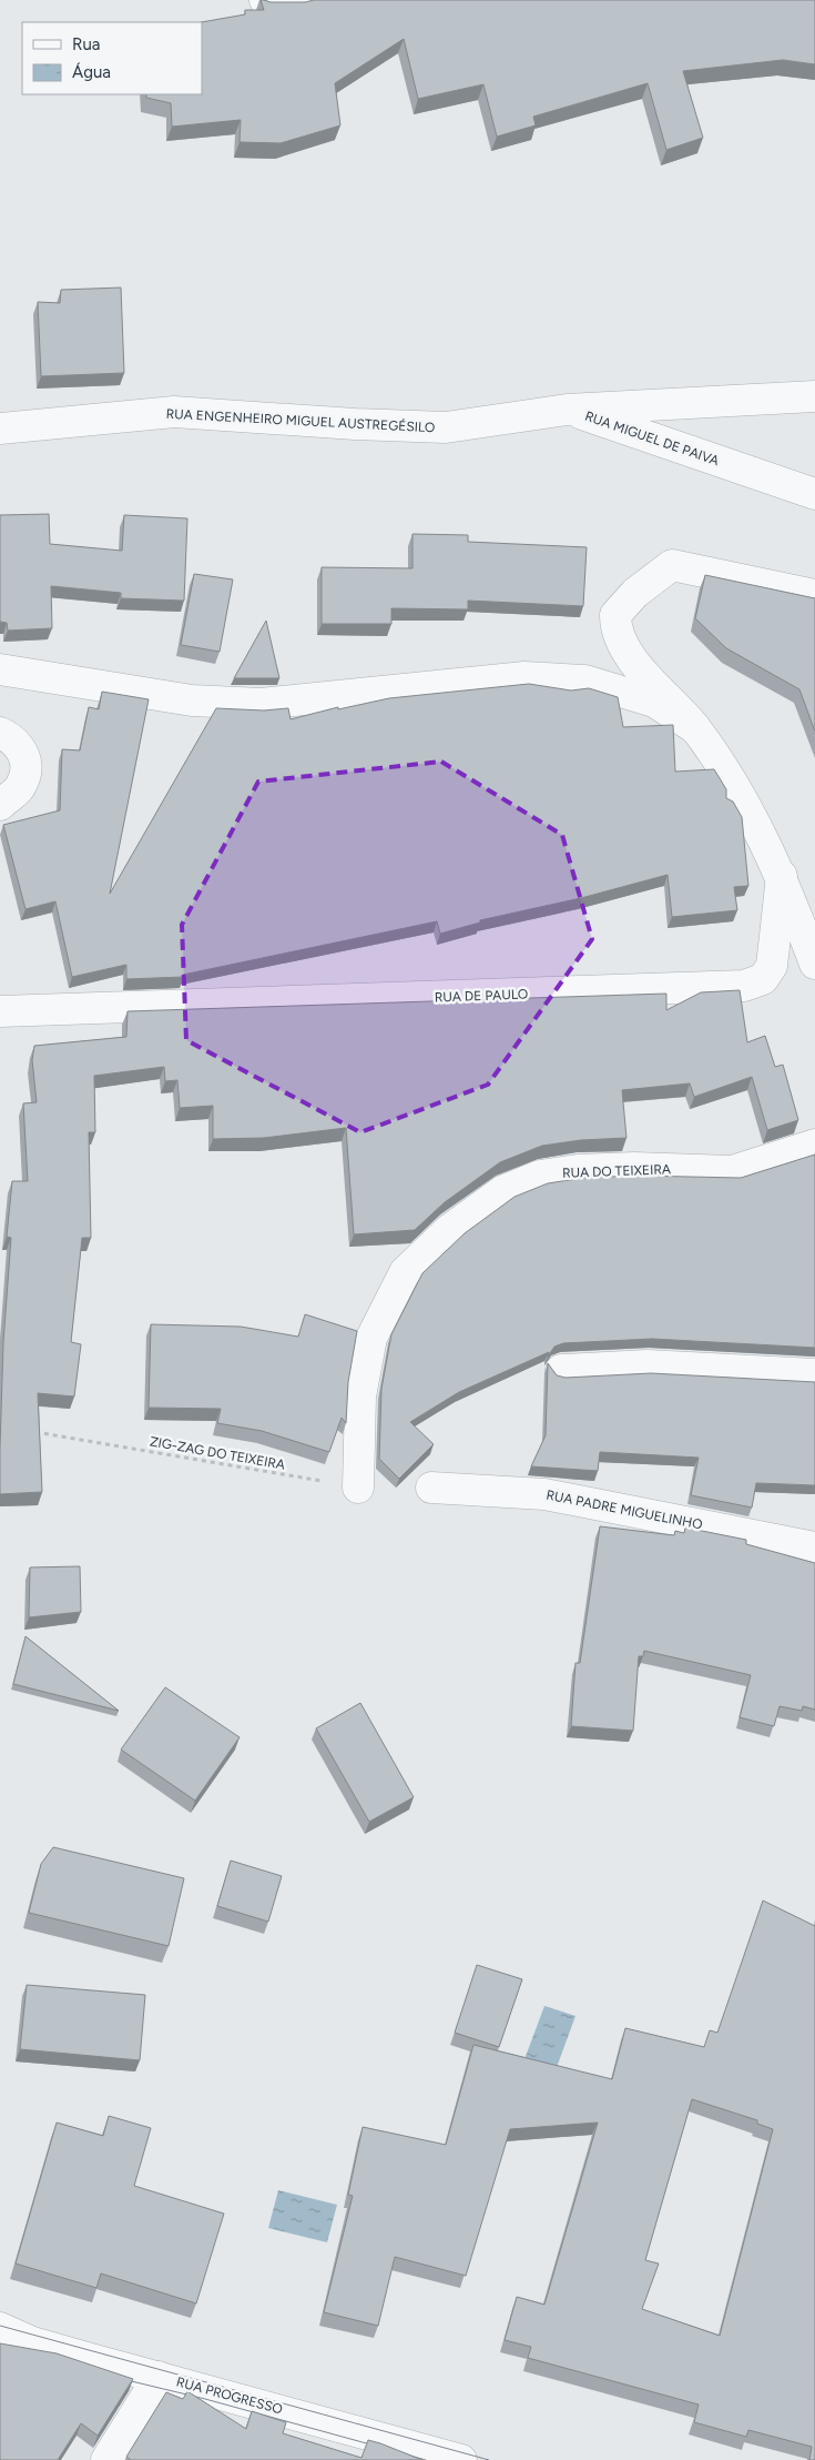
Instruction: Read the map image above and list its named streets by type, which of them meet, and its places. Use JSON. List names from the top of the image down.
{
  "streets": {
    "street": [
      "RUA ENGENHEIRO MIGUEL AUSTREGÉSILO",
      "RUA MIGUEL DE PAIVA",
      "RUA DE PAULO",
      "RUA DO TEIXEIRA",
      "RUA PADRE MIGUELINHO",
      "RUA PROGRESSO"
    ],
    "path": ["ZIG-ZAG DO TEIXEIRA"]
  },
  "crossings": [
    ["RUA ENGENHEIRO MIGUEL AUSTREGÉSILO", "RUA MIGUEL DE PAIVA"],
    ["RUA DO TEIXEIRA", "ZIG-ZAG DO TEIXEIRA"]
  ],
  "legend": ["Rua", "Água"]
}
